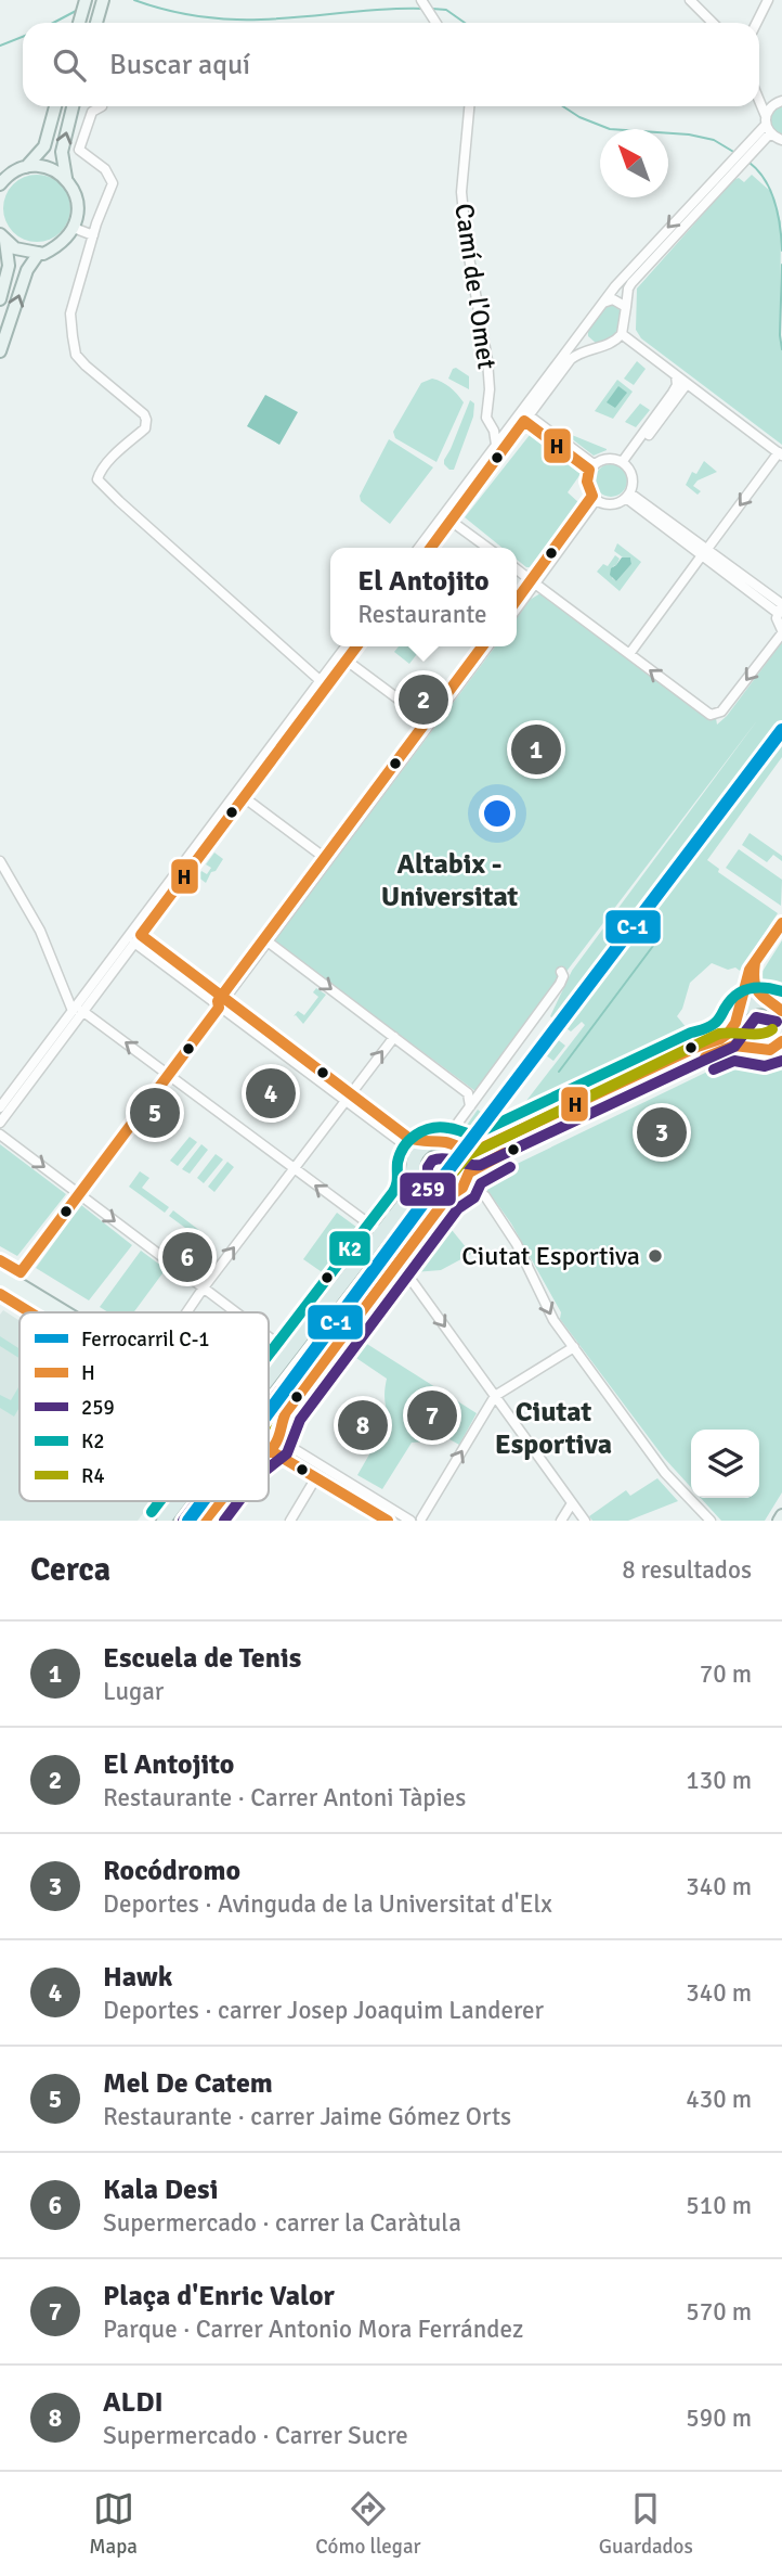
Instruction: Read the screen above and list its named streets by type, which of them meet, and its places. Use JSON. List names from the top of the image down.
{
  "streets": {
    "street": ["Camí de l'Omet"]
  },
  "districts": ["Altabix - Universitat", "Ciutat Esportiva"],
  "places": ["Ciutat Esportiva"],
  "lines": [
    "transit line H",
    "rail line C-1",
    "transit line K2",
    "transit line 259",
    "transit line R4"
  ],
  "legend": [
    "Ferrocarril C-1",
    "H",
    "259",
    "K2",
    "R4"
  ],
  "north": "top left",
  "page": {
    "search": "Buscar aquí",
    "popup": ["El Antojito", "Restaurante"],
    "pins": [
      "2",
      "1",
      "4",
      "5",
      "3",
      "6",
      "7",
      "8"
    ],
    "heading": ["Cerca", "8 resultados"],
    "list": [
      {
        "mark": "1",
        "name": "Escuela de Tenis",
        "note": "Lugar",
        "value": "70 m"
      },
      {
        "mark": "2",
        "name": "El Antojito",
        "note": "Restaurante · Carrer Antoni Tàpies",
        "value": "130 m"
      },
      {
        "mark": "3",
        "name": "Rocódromo",
        "note": "Deportes · Avinguda de la Universitat d'Elx",
        "value": "340 m"
      },
      {
        "mark": "4",
        "name": "Hawk",
        "note": "Deportes · carrer Josep Joaquim Landerer",
        "value": "340 m"
      },
      {
        "mark": "5",
        "name": "Mel De Catem",
        "note": "Restaurante · carrer Jaime Gómez Orts",
        "value": "430 m"
      },
      {
        "mark": "6",
        "name": "Kala Desi",
        "note": "Supermercado · carrer la Caràtula",
        "value": "510 m"
      },
      {
        "mark": "7",
        "name": "Plaça d'Enric Valor",
        "note": "Parque · Carrer Antonio Mora Ferrández",
        "value": "570 m"
      },
      {
        "mark": "8",
        "name": "ALDI",
        "note": "Supermercado · Carrer Sucre",
        "value": "590 m"
      }
    ],
    "nav": ["Mapa", "Cómo llegar", "Guardados"]
  }
}
